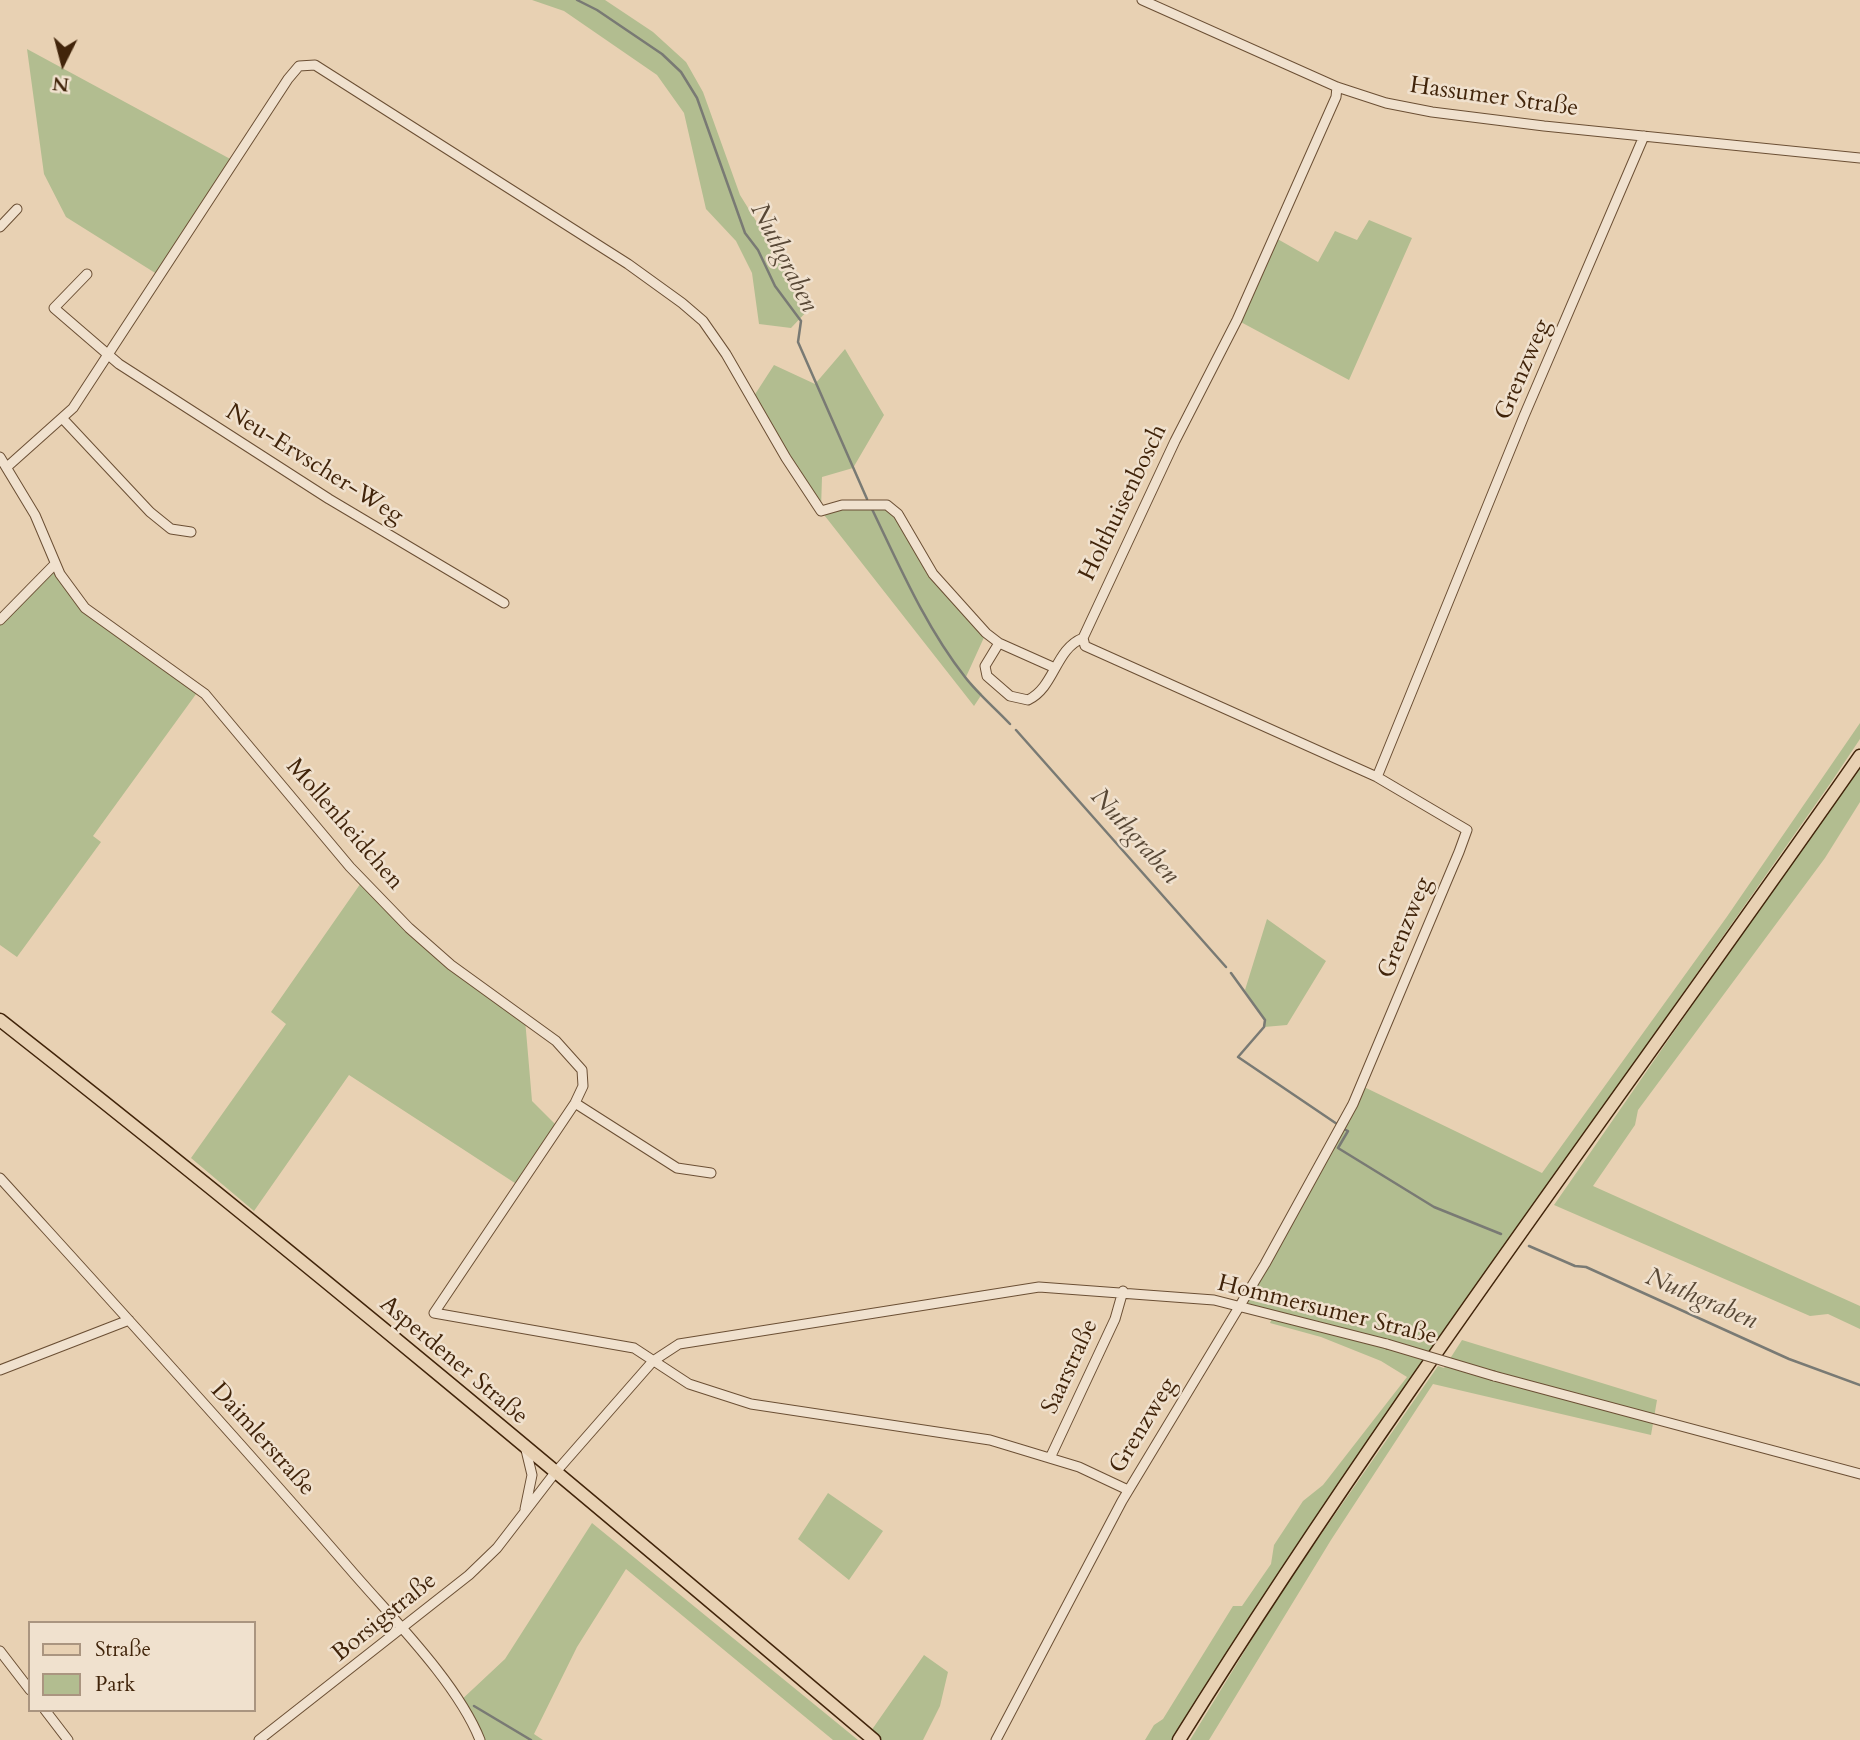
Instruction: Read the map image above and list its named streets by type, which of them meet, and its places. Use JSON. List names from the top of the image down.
{
  "streets": {
    "main road": ["Asperdener Straße"],
    "street": [
      "Hassumer Straße",
      "Grenzweg",
      "Neu-Ervscher-Weg",
      "Holthuisenbosch",
      "Mollenheidchen",
      "Hommersumer Straße",
      "Saarstraße",
      "Daimlerstraße",
      "Borsigstraße"
    ]
  },
  "crossings": [
    ["Hassumer Straße", "Grenzweg"],
    ["Hassumer Straße", "Holthuisenbosch"],
    ["Grenzweg", "Hommersumer Straße"],
    ["Mollenheidchen", "Hommersumer Straße"],
    ["Hommersumer Straße", "Asperdener Straße"],
    ["Hommersumer Straße", "Saarstraße"],
    ["Hommersumer Straße", "Borsigstraße"],
    ["Asperdener Straße", "Borsigstraße"],
    ["Daimlerstraße", "Borsigstraße"]
  ],
  "water": ["Nuthgraben"],
  "legend": ["Straße", "Park"],
  "north": "bottom"
}
